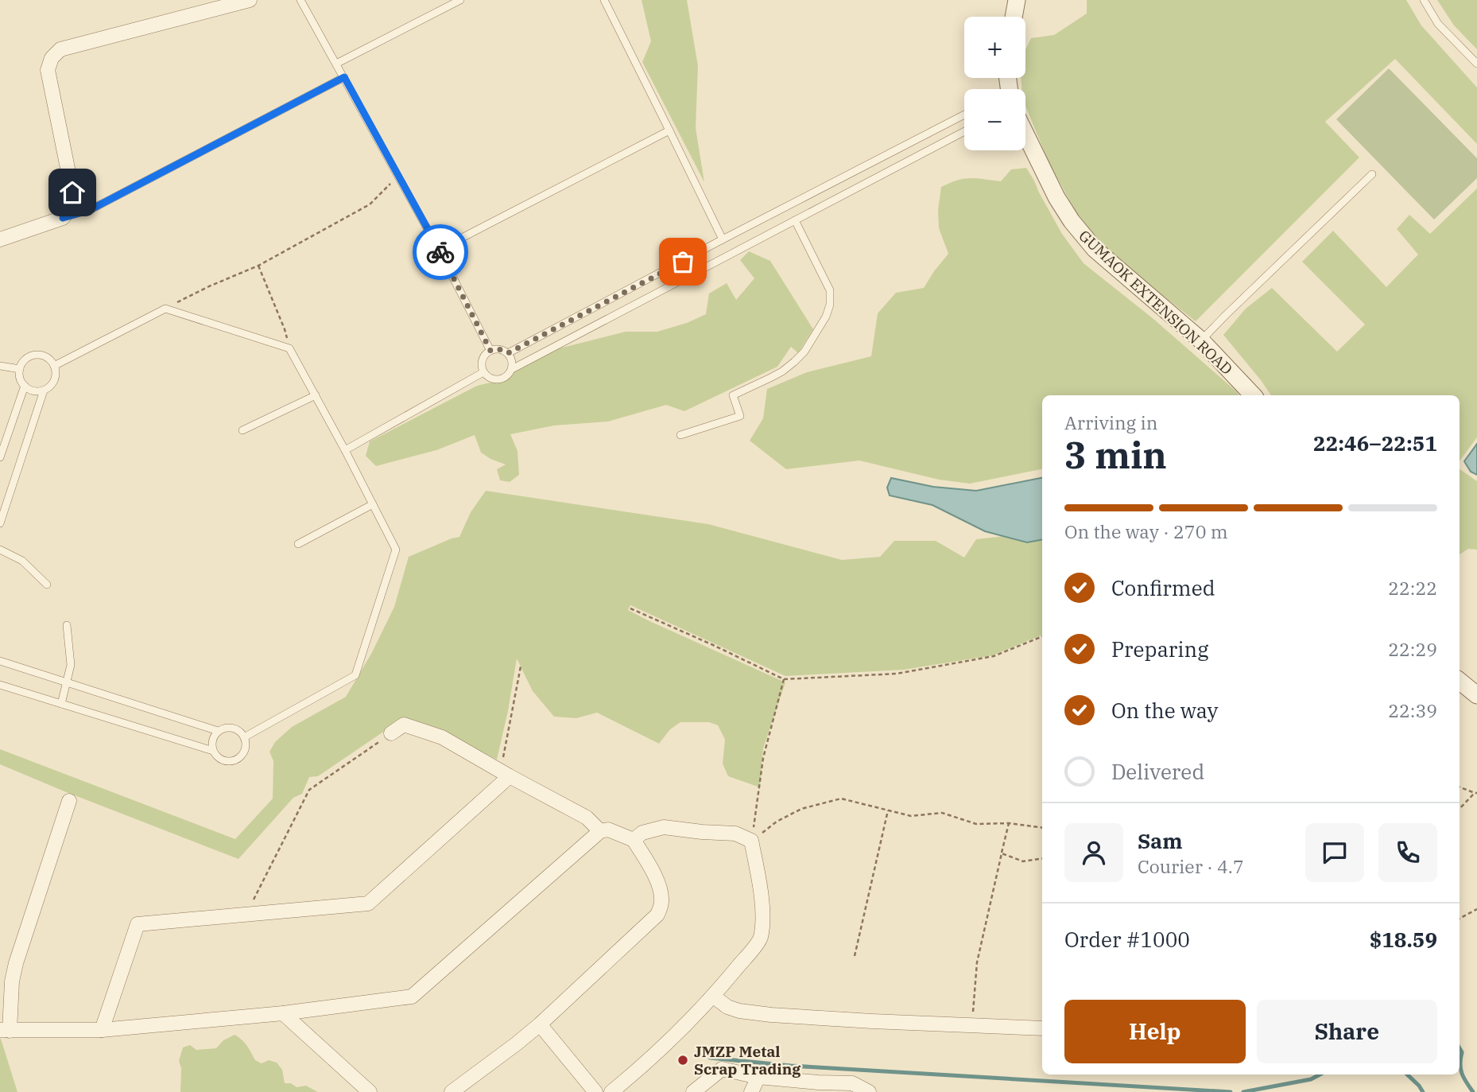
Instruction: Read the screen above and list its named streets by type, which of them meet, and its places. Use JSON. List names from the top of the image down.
{
  "streets": {
    "street": ["GUMAOK EXTENSION ROAD"]
  },
  "places": ["JMZP Metal Scrap Trading"],
  "page": {
    "map_buttons": ["+", "−"],
    "heading": ["3 min", "Arriving in", "22:46–22:51"],
    "panel": [
      "Sam",
      "Courier · 4.7",
      "Order #1000",
      "$18.59"
    ],
    "bar": "On the way · 270 m",
    "list": [
      ["Confirmed", "22:22"],
      ["Preparing", "22:29"],
      ["On the way", "22:39"],
      "Delivered"
    ],
    "buttons": ["Help", "Share"]
  }
}
